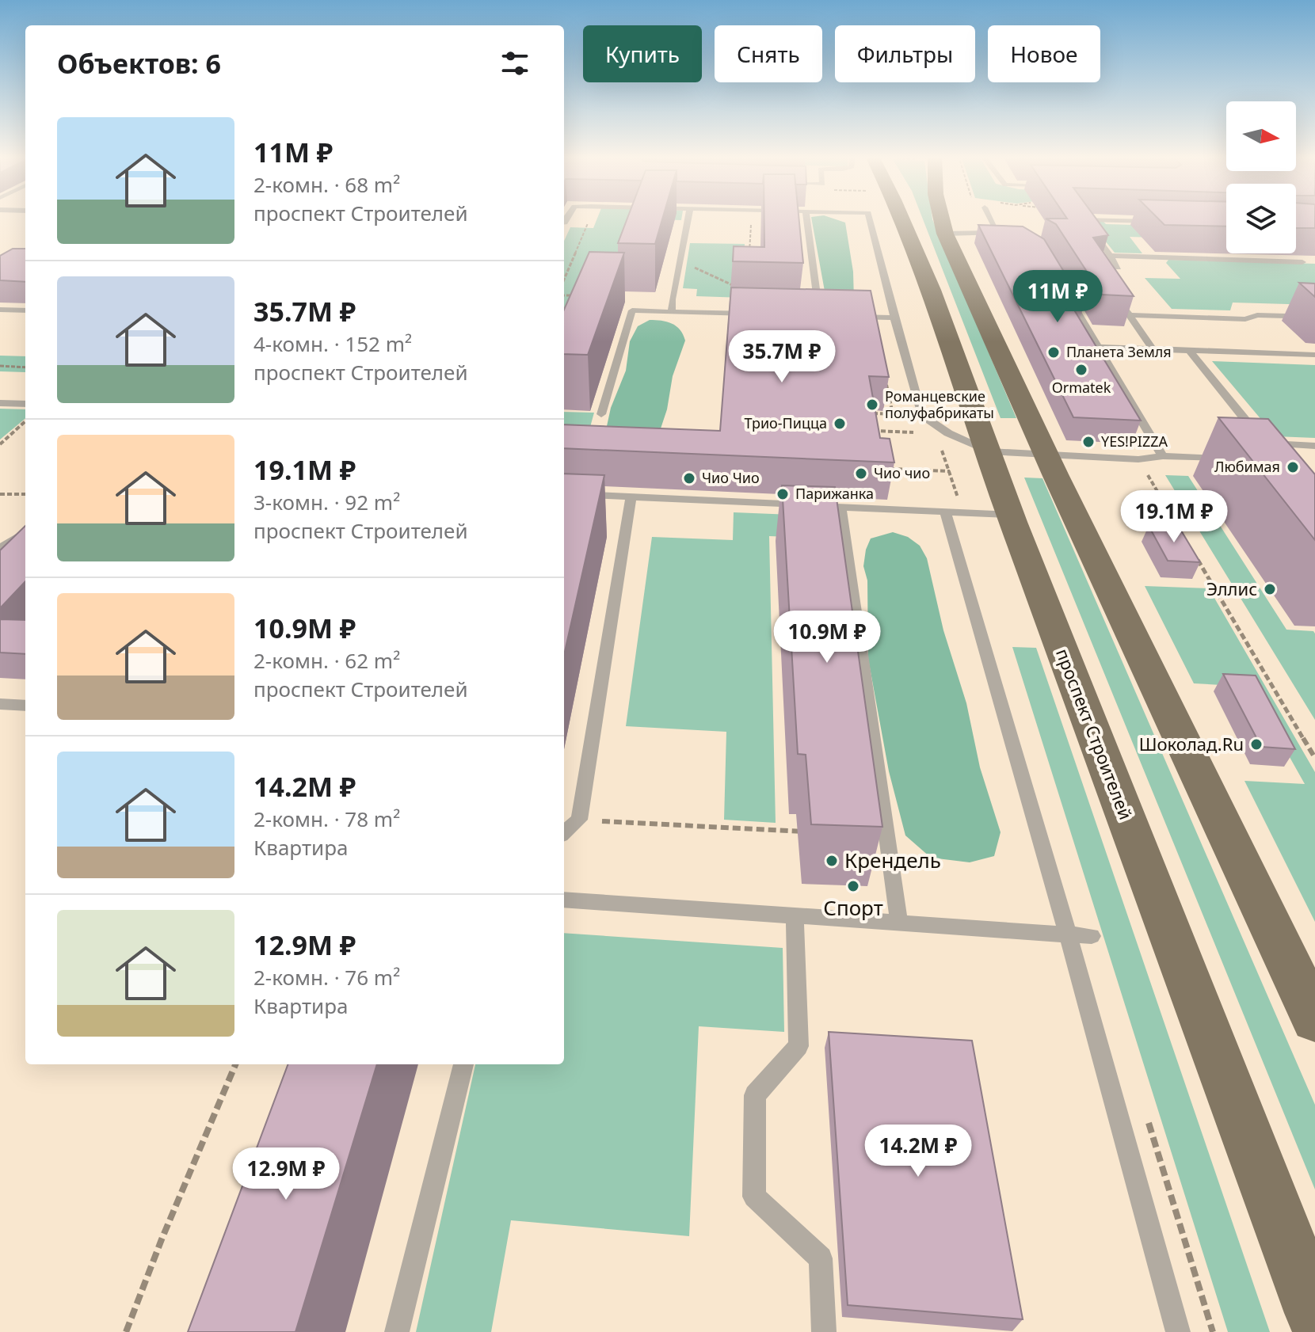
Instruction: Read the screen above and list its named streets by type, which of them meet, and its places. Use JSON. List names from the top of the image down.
{
  "streets": {
    "main road": ["проспект Строителей"]
  },
  "places": [
    "Планета Земля",
    "Ormatek",
    "Романцевские полуфабрикаты",
    "Трио-Пицца",
    "YES!PIZZA",
    "Любимая",
    "Чио чио",
    "Чио Чио",
    "Парижанка",
    "Эллис",
    "Шоколад.Ru",
    "Крендель",
    "Спорт"
  ],
  "north": "right",
  "page": {
    "chip": [
      "Купить",
      "Снять",
      "Фильтры",
      "Новое"
    ],
    "heading": "Объектов: 6",
    "list": [
      {
        "name": "11M ₽",
        "note": "2-комн. · 68 m² · проспект Строителей"
      },
      {
        "name": "35.7M ₽",
        "note": "4-комн. · 152 m² · проспект Строителей"
      },
      {
        "name": "19.1M ₽",
        "note": "3-комн. · 92 m² · проспект Строителей"
      },
      {
        "name": "10.9M ₽",
        "note": "2-комн. · 62 m² · проспект Строителей"
      },
      {
        "name": "14.2M ₽",
        "note": "2-комн. · 78 m² · Квартира"
      },
      {
        "name": "12.9M ₽",
        "note": "2-комн. · 76 m² · Квартира"
      }
    ],
    "price": [
      "11M ₽",
      "35.7M ₽",
      "19.1M ₽",
      "10.9M ₽",
      "14.2M ₽",
      "12.9M ₽"
    ]
  }
}
